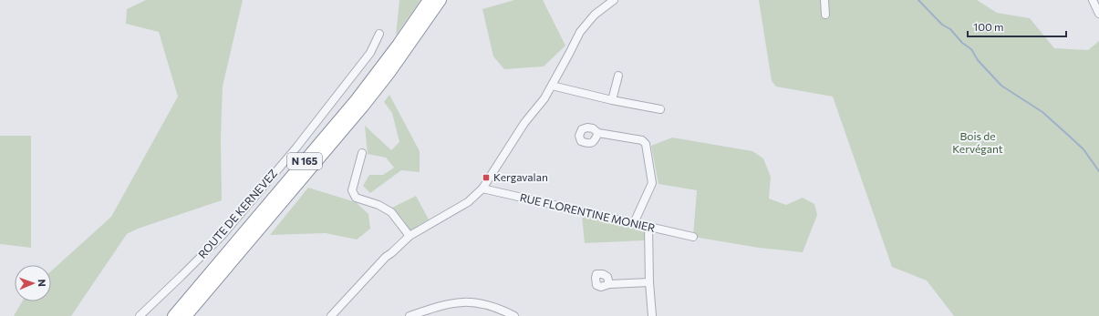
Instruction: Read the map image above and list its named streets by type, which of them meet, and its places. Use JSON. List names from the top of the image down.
{
  "streets": {
    "highway": ["N 165"],
    "street": ["RUE FLORENTINE MONIER", "ROUTE DE KERNEVEZ"]
  },
  "parks": ["Bois de Kervégant"],
  "places": {
    "transit": ["Kergavalan"]
  },
  "scale_bar": "100 m",
  "north": "right"
}
